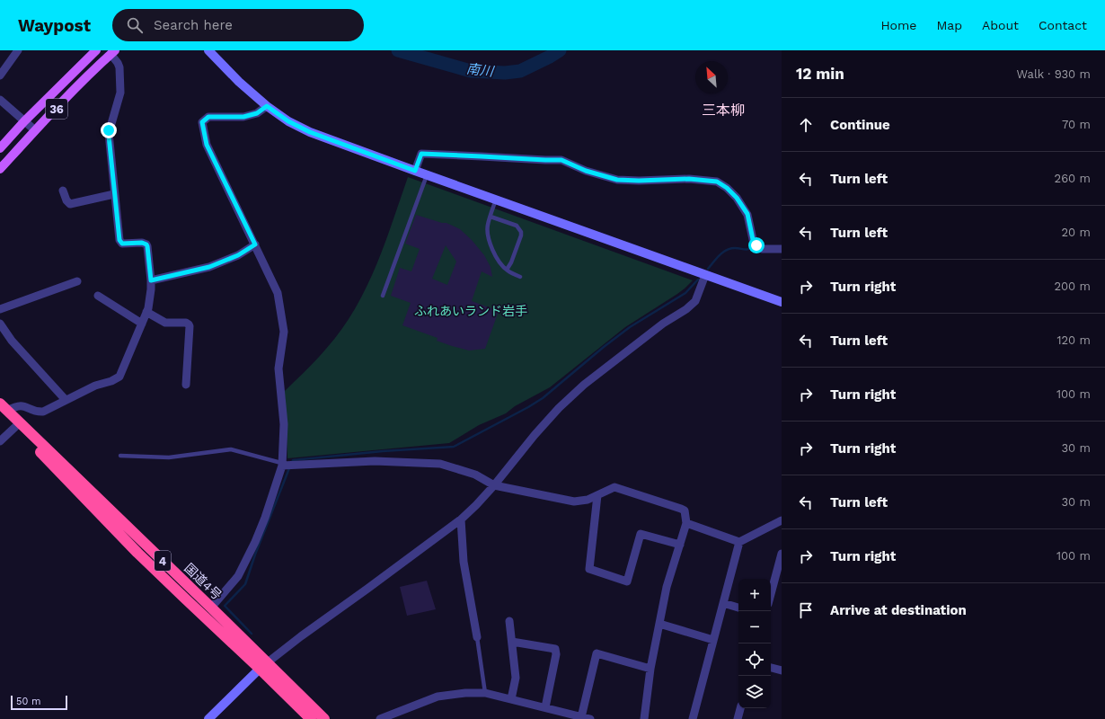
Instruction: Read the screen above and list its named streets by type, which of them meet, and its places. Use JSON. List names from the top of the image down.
{
  "streets": {
    "highway": ["4", "国道4号"],
    "main road": ["36"]
  },
  "districts": ["三本柳"],
  "water": ["南川"],
  "parks": ["ふれあいランド岩手"],
  "scale_bar": "50 m",
  "north": "top left",
  "page": {
    "header": "Waypost",
    "search": "Search here",
    "nav": [
      "Home",
      "Map",
      "About",
      "Contact"
    ],
    "heading": ["12 min", "Walk · 930 m"],
    "list": [
      ["Continue", "70 m"],
      ["Turn left", "260 m"],
      ["Turn left", "20 m"],
      ["Turn right", "200 m"],
      ["Turn left", "120 m"],
      ["Turn right", "100 m"],
      ["Turn right", "30 m"],
      ["Turn left", "30 m"],
      ["Turn right", "100 m"],
      "Arrive at destination"
    ],
    "map_buttons": ["+", "−"],
    "scale": "50 m"
  }
}
